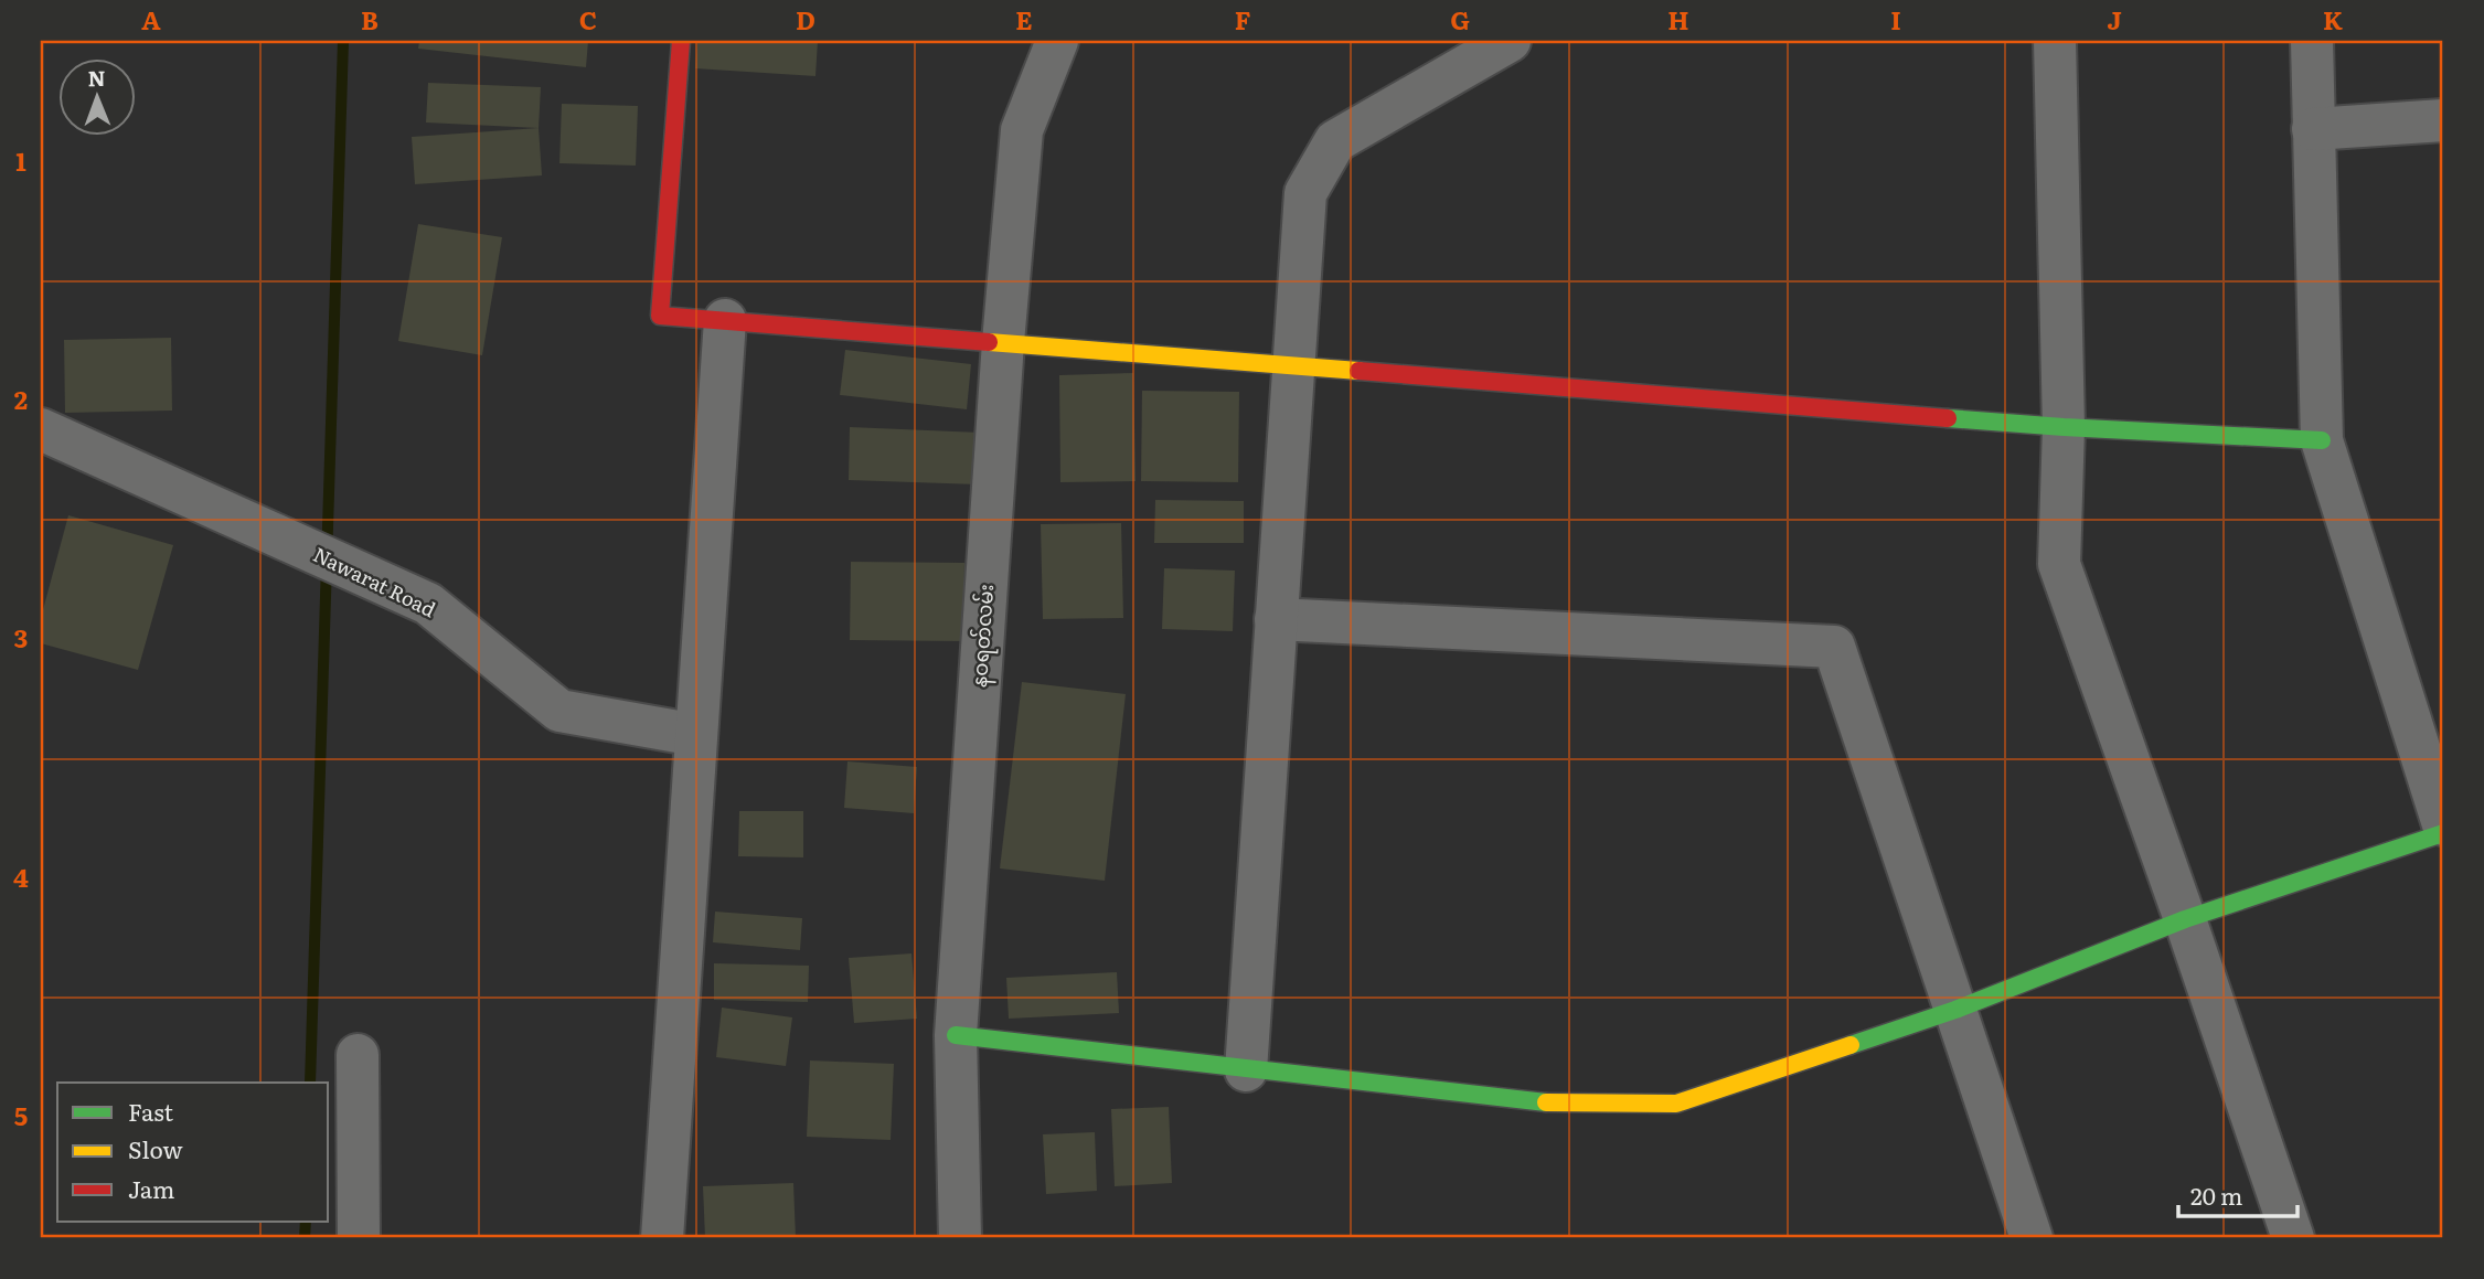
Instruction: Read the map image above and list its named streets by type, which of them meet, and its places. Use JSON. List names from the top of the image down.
{
  "streets": {
    "street": ["Nawarat Road", "နဝရတ်လမ်း"]
  },
  "legend": ["Fast", "Slow", "Jam"],
  "scale_bar": "20 m",
  "north": "top",
  "grid": {
    "columns": [
      "A",
      "B",
      "C",
      "D",
      "E",
      "F",
      "G",
      "H",
      "I",
      "J",
      "K"
    ],
    "rows": [
      "1",
      "2",
      "3",
      "4",
      "5"
    ]
  }
}
